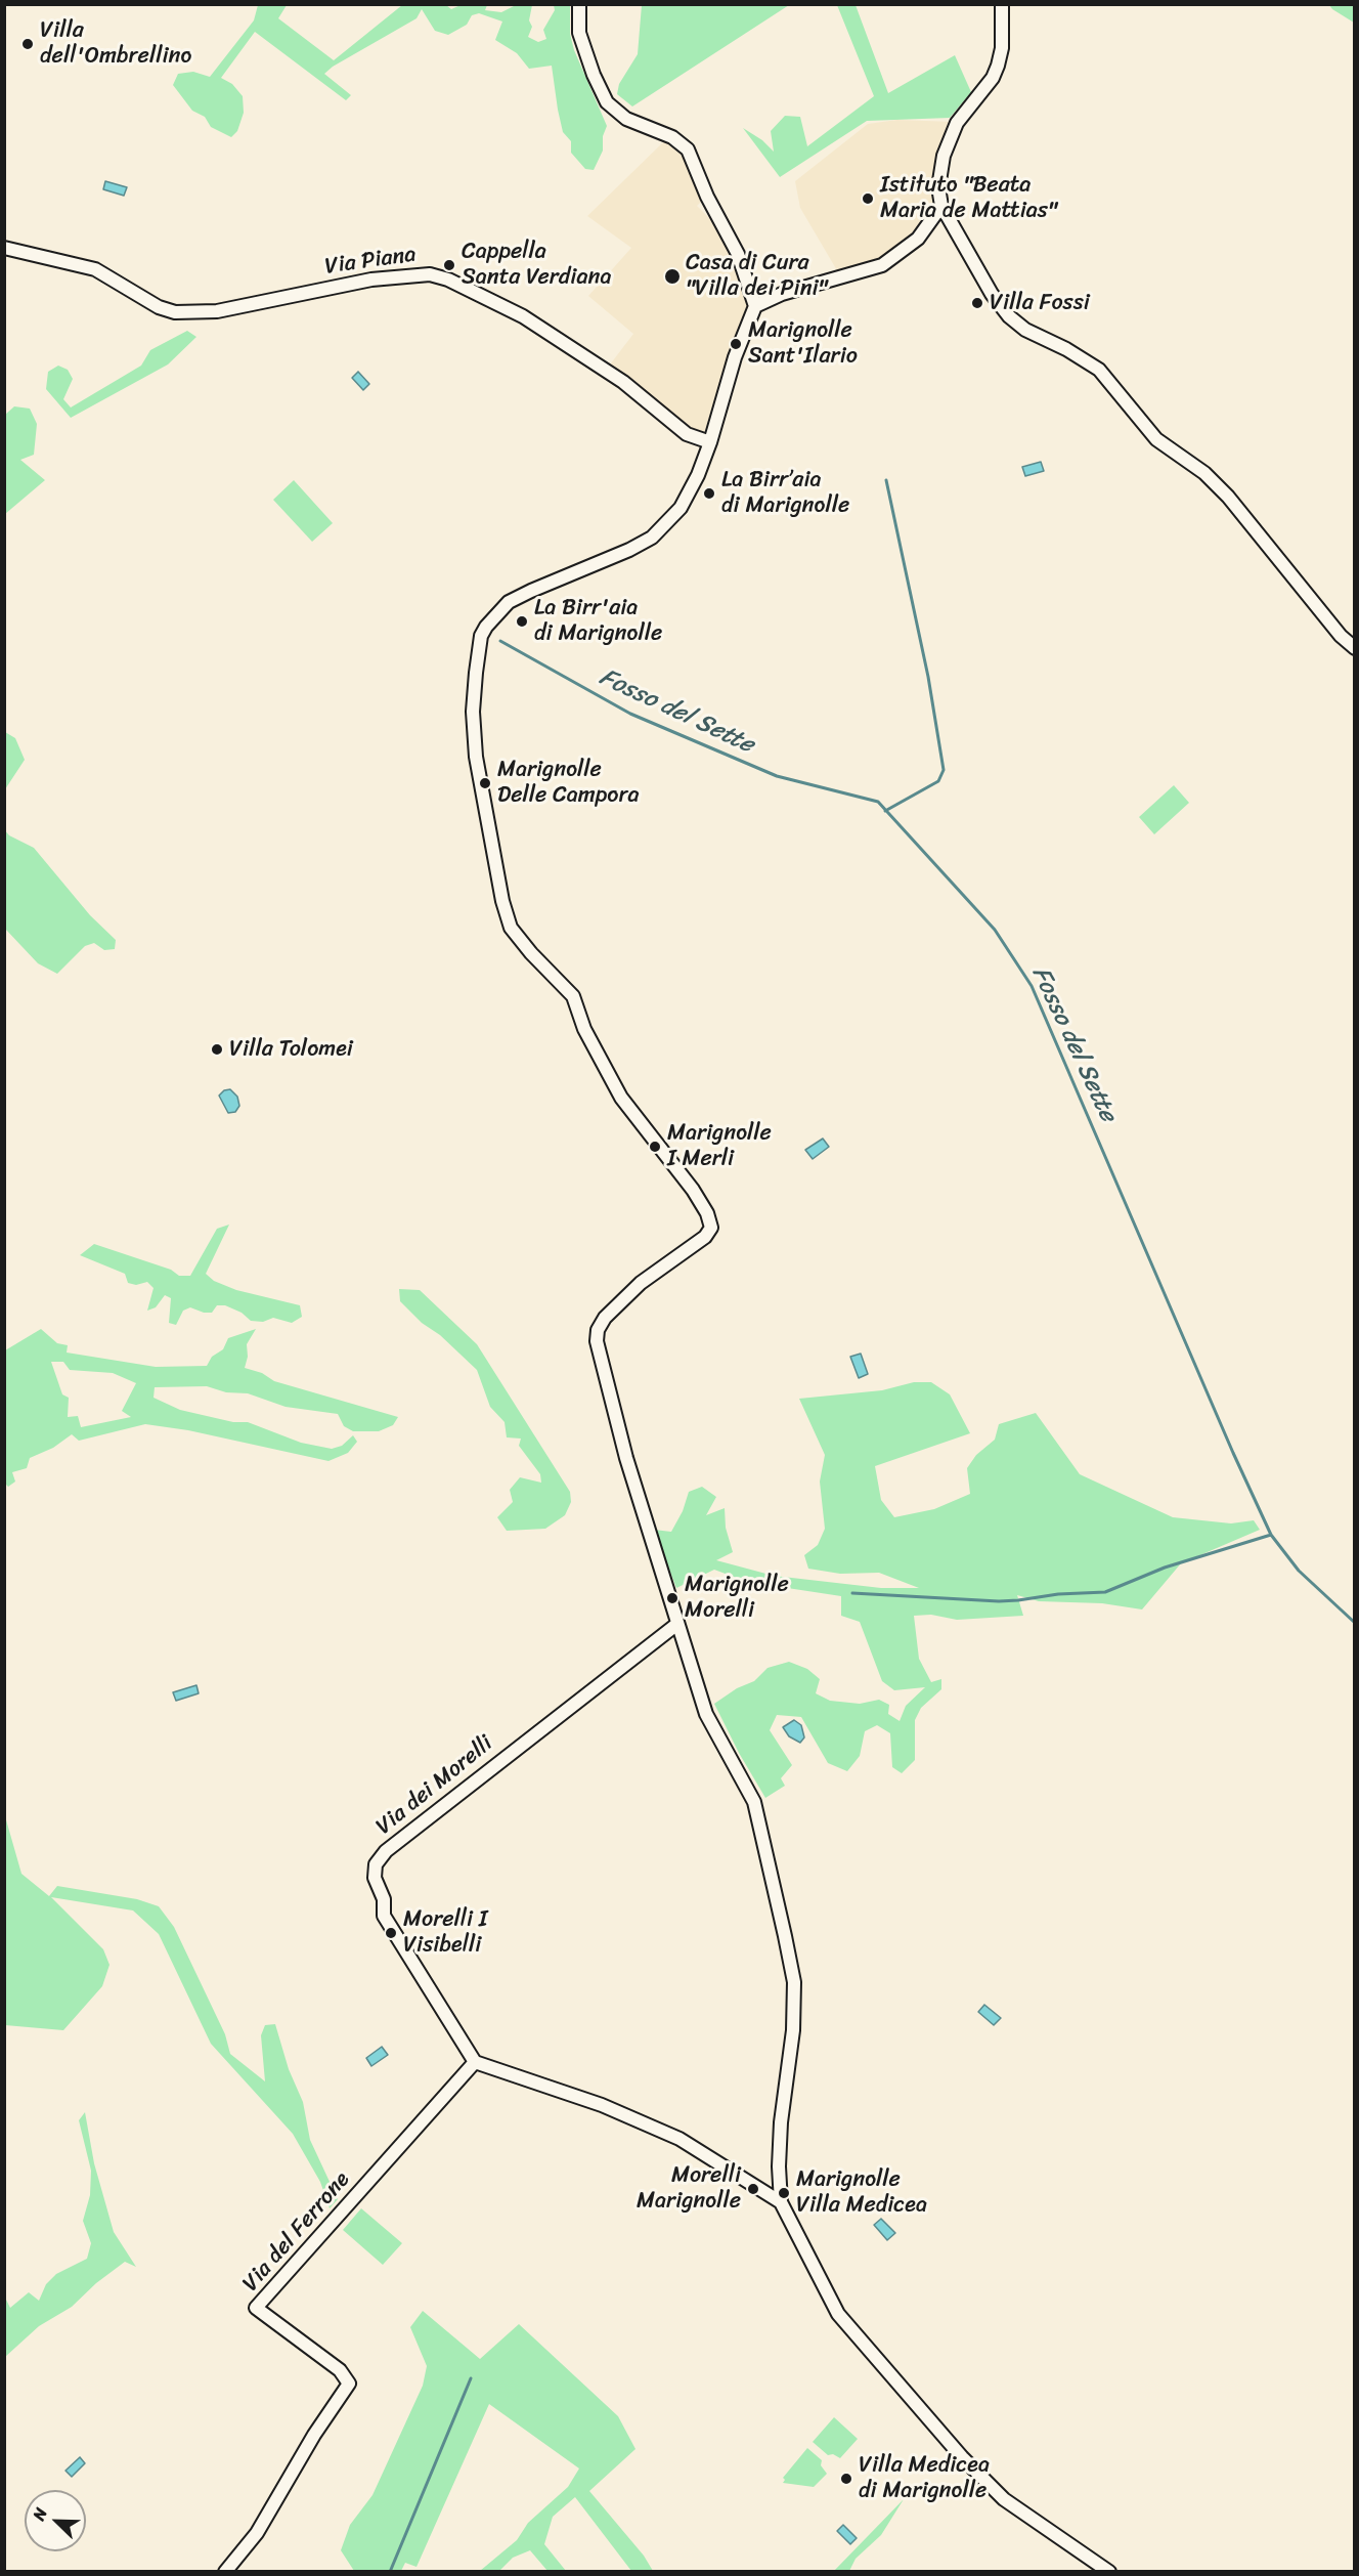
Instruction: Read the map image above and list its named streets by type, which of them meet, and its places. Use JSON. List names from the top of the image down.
{
  "streets": {
    "street": ["Via Piana", "Via dei Morelli", "Via del Ferrone"]
  },
  "crossings": [
    ["Via dei Morelli", "Via del Ferrone"]
  ],
  "water": ["Fosso del Sette"],
  "places": [
    "Villa dell'Ombrellino",
    "Istituto \"Beata Maria de Mattias\"",
    "Cappella Santa Verdiana",
    "Casa di Cura \"Villa dei Pini\"",
    "Villa Fossi",
    "Marignolle Sant'Ilario",
    "La Birr’aia di Marignolle",
    "La Birr'aia di Marignolle",
    "Marignolle Delle Campora",
    "Villa Tolomei",
    "Marignolle I Merli",
    "Marignolle Morelli",
    "Morelli I Visibelli",
    "Morelli Marignolle",
    "Marignolle Villa Medicea",
    "Villa Medicea di Marignolle"
  ],
  "north": "top left"
}
